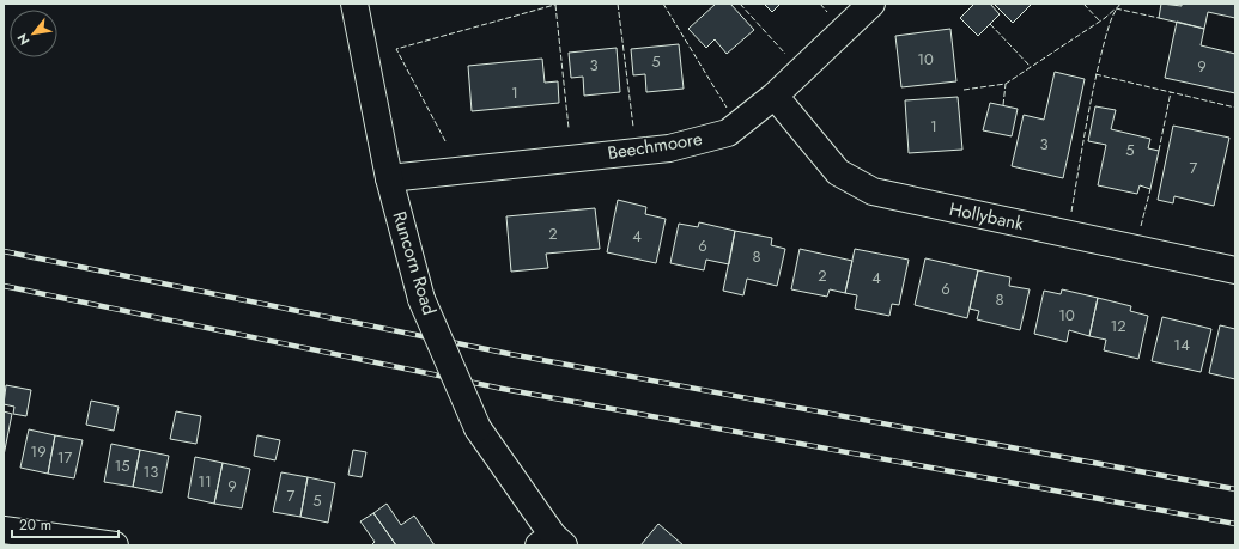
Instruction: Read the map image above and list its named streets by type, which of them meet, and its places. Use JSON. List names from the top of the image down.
{
  "streets": {
    "street": ["Beechmoore", "Hollybank", "Runcorn Road"]
  },
  "crossings": [
    ["Beechmoore", "Hollybank"],
    ["Beechmoore", "Runcorn Road"]
  ],
  "house_numbers": [
    "10",
    "5",
    "3",
    "9",
    "1",
    "1",
    "3",
    "5",
    "7",
    "2",
    "4",
    "6",
    "8",
    "2",
    "4",
    "6",
    "8",
    "10",
    "12",
    "14",
    "19",
    "17",
    "15",
    "13",
    "11",
    "9",
    "7",
    "5"
  ],
  "scale_bar": "20 m",
  "north": "bottom left"
}
